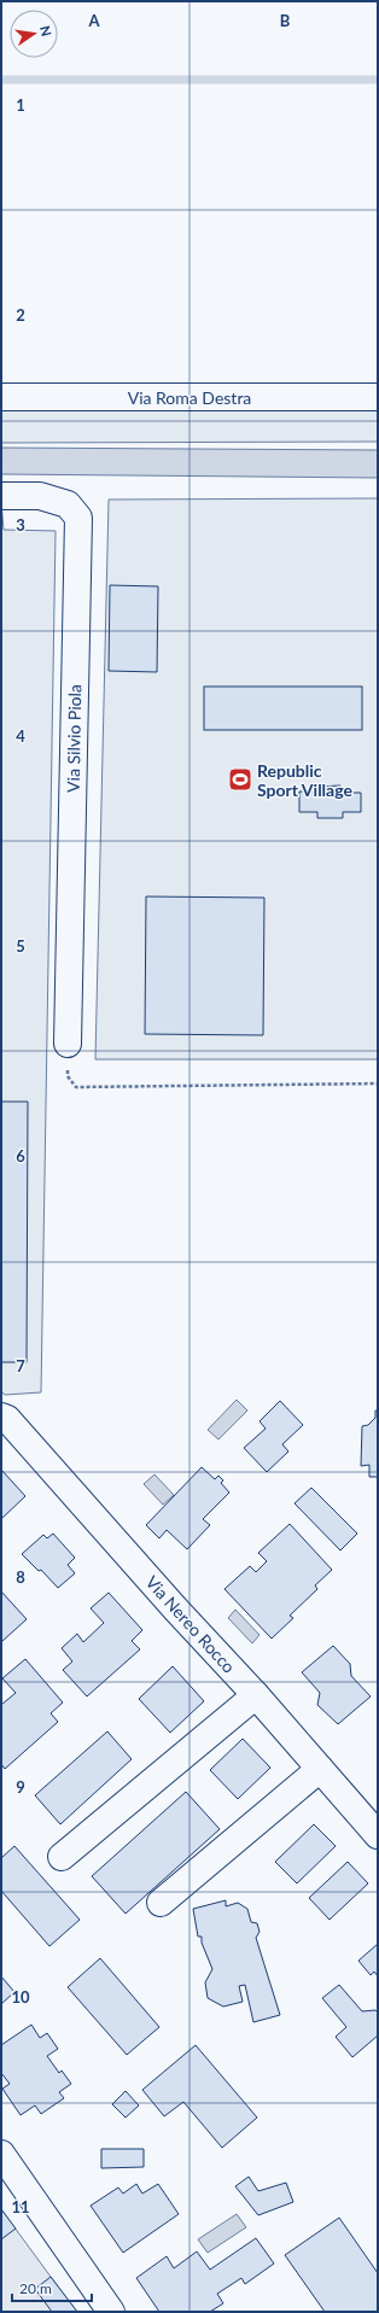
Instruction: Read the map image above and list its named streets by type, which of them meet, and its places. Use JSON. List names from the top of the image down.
{
  "streets": {
    "street": ["Via Roma Destra", "Via Silvio Piola", "Via Nereo Rocco"]
  },
  "places": {
    "sports": ["Republic Sport Village"]
  },
  "scale_bar": "20 m",
  "north": "right",
  "grid": {
    "columns": ["A", "B"],
    "rows": [
      "1",
      "2",
      "3",
      "4",
      "5",
      "6",
      "7",
      "8",
      "9",
      "10",
      "11"
    ]
  }
}
